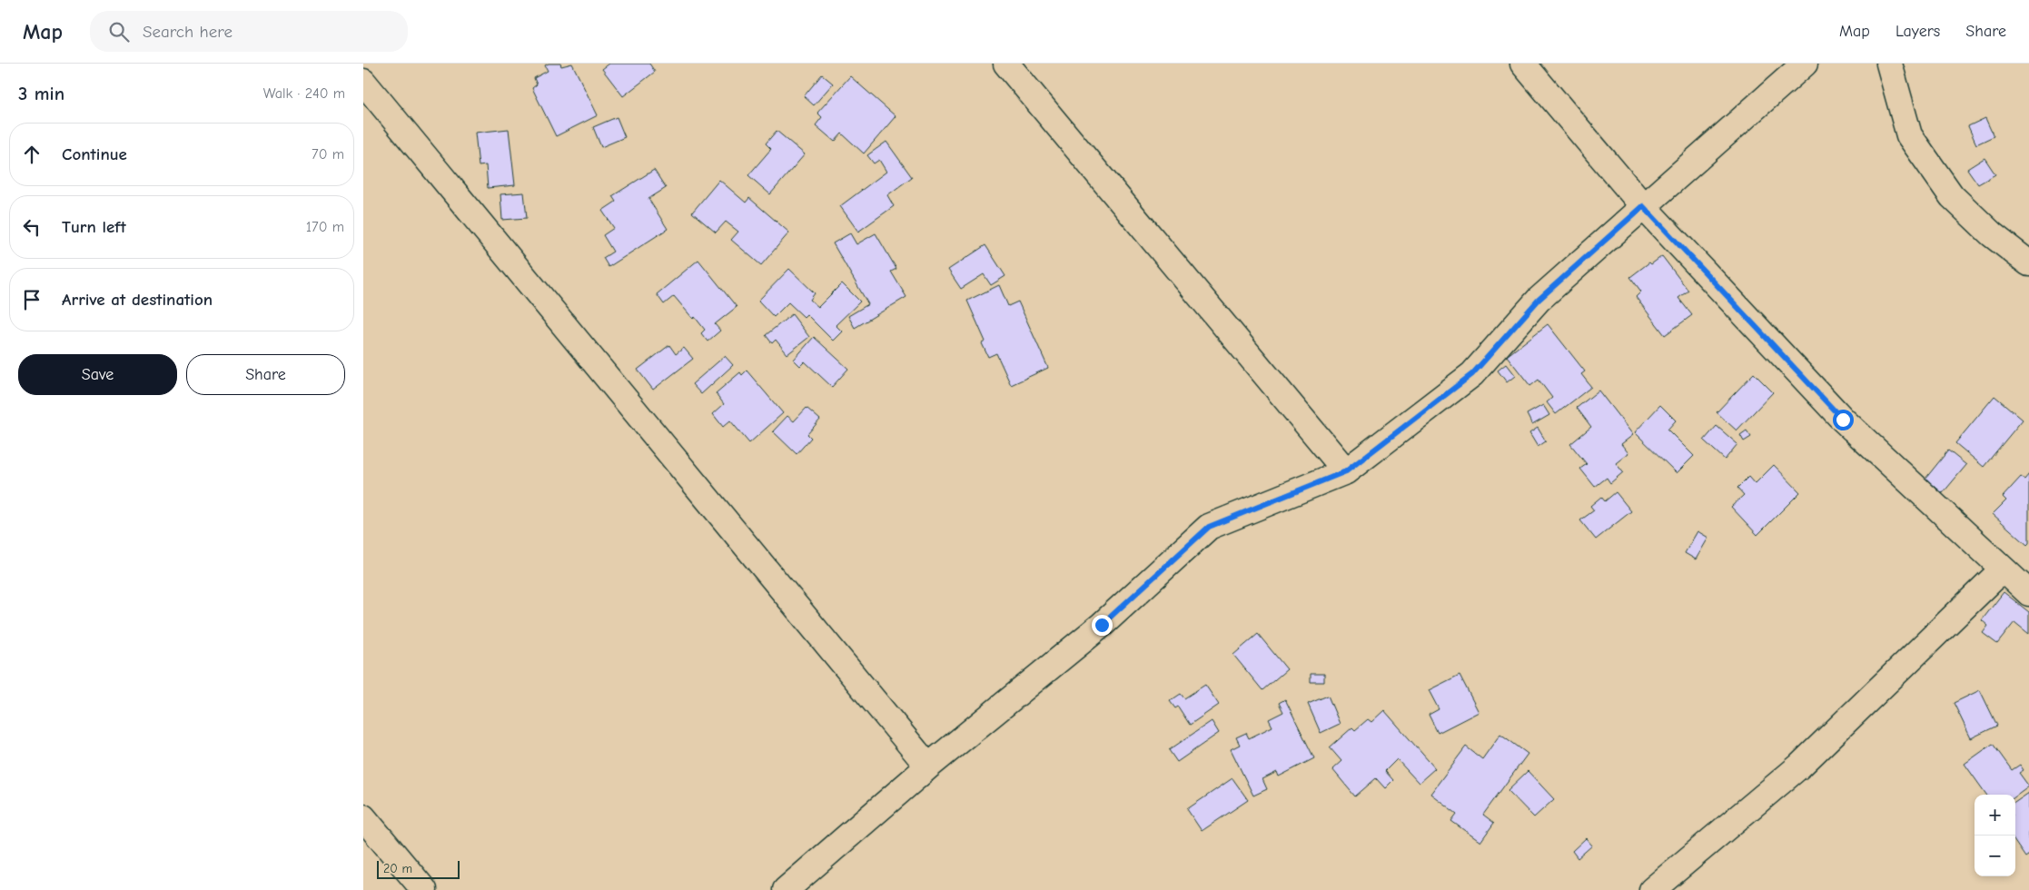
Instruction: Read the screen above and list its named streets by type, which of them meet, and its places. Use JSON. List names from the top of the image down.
{
  "scale_bar": "20 m",
  "page": {
    "header": "Map",
    "search": "Search here",
    "nav": ["Map", "Layers", "Share"],
    "heading": ["3 min", "Walk · 240 m"],
    "list": [
      ["Continue", "70 m"],
      ["Turn left", "170 m"],
      "Arrive at destination"
    ],
    "buttons": ["Save", "Share"],
    "map_buttons": ["+", "−"],
    "scale": "20 m"
  }
}
